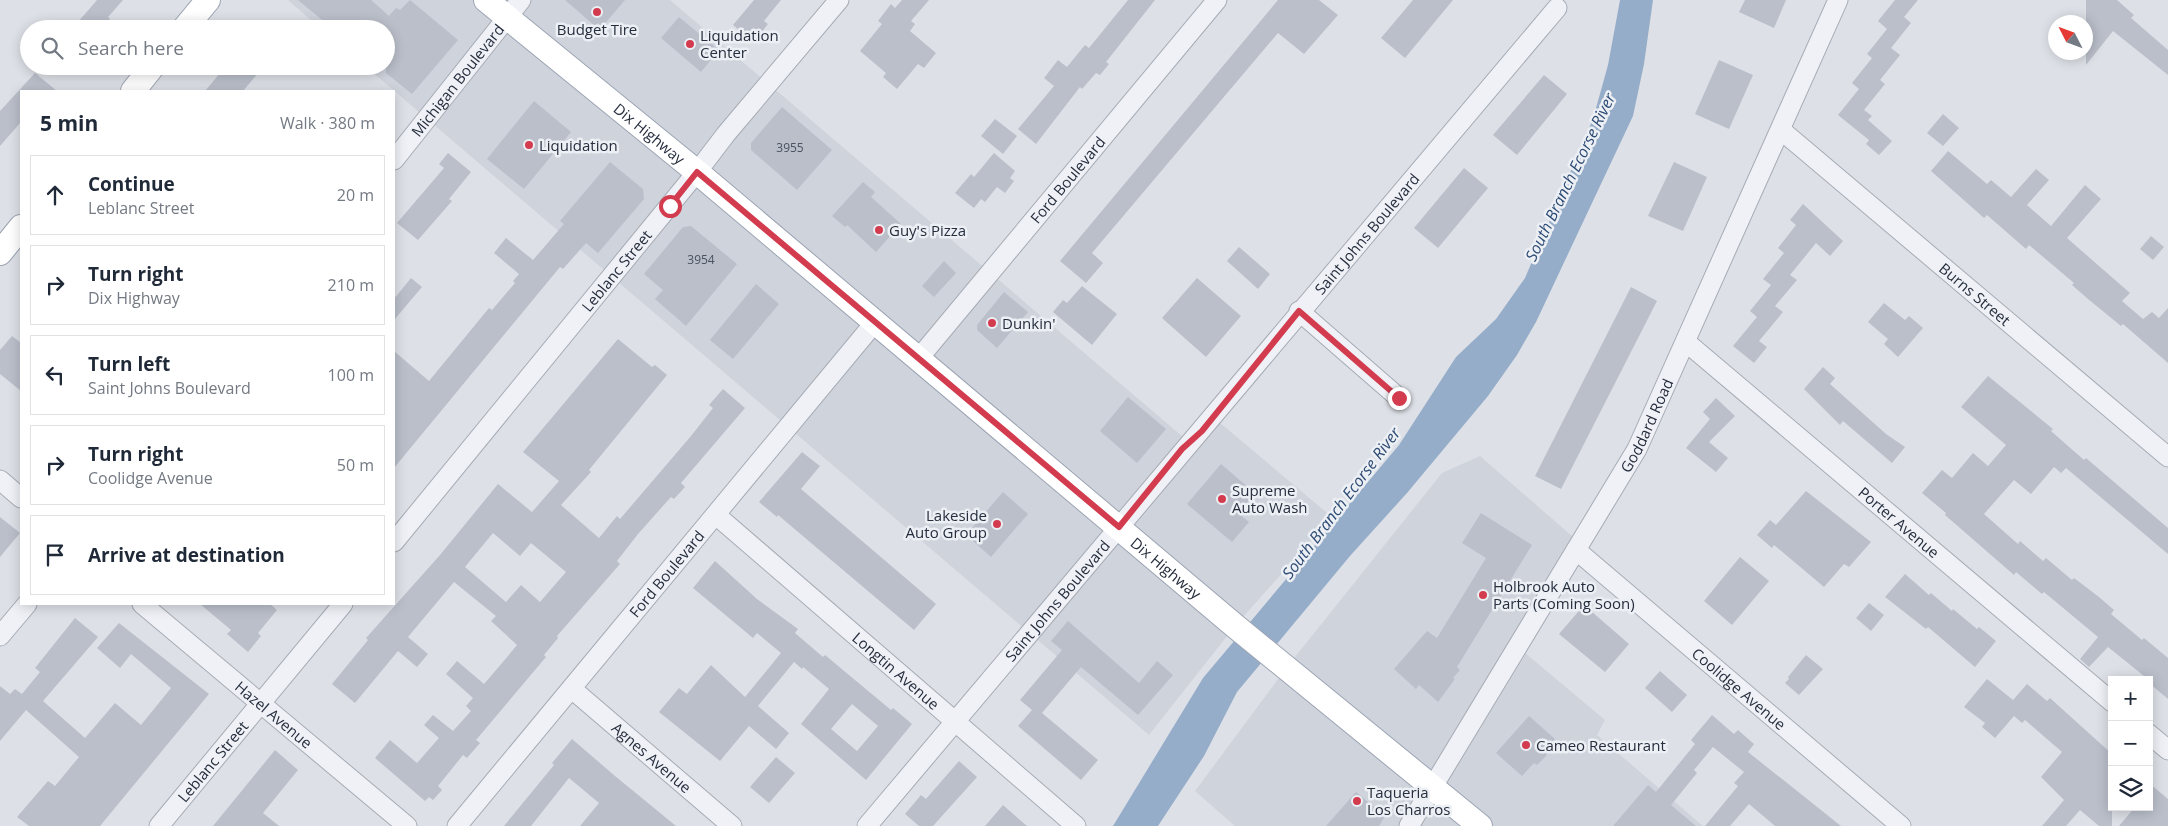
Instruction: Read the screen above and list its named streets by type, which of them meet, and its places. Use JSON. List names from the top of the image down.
{
  "streets": {
    "main road": ["Dix Highway"],
    "street": [
      "Michigan Boulevard",
      "Ford Boulevard",
      "Saint Johns Boulevard",
      "Leblanc Street",
      "Burns Street",
      "Goddard Road",
      "Porter Avenue",
      "Longtin Avenue",
      "Coolidge Avenue",
      "Hazel Avenue",
      "Agnes Avenue"
    ]
  },
  "crossings": [
    ["Michigan Boulevard", "Dix Highway"],
    ["Dix Highway", "Ford Boulevard"],
    ["Dix Highway", "Saint Johns Boulevard"],
    ["Dix Highway", "Leblanc Street"],
    ["Dix Highway", "Goddard Road"],
    ["Ford Boulevard", "Longtin Avenue"],
    ["Ford Boulevard", "Agnes Avenue"],
    ["Saint Johns Boulevard", "Longtin Avenue"],
    ["Leblanc Street", "Hazel Avenue"],
    ["Burns Street", "Goddard Road"],
    ["Goddard Road", "Porter Avenue"],
    ["Goddard Road", "Coolidge Avenue"]
  ],
  "water": ["South Branch Ecorse River"],
  "places": [
    "Budget Tire",
    "Liquidation Center",
    "Liquidation",
    "Guy's Pizza",
    "Dunkin'",
    "Supreme Auto Wash",
    "Lakeside Auto Group",
    "Holbrook Auto Parts (Coming Soon)",
    "Cameo Restaurant",
    "Taqueria Los Charros"
  ],
  "house_numbers": ["3955", "3954"],
  "north": "top left",
  "page": {
    "search": "Search here",
    "heading": ["5 min", "Walk · 380 m"],
    "list": [
      ["Continue", "Leblanc Street", "20 m"],
      ["Turn right", "Dix Highway", "210 m"],
      ["Turn left", "Saint Johns Boulevard", "100 m"],
      ["Turn right", "Coolidge Avenue", "50 m"],
      "Arrive at destination"
    ],
    "map_buttons": ["+", "−"]
  }
}
